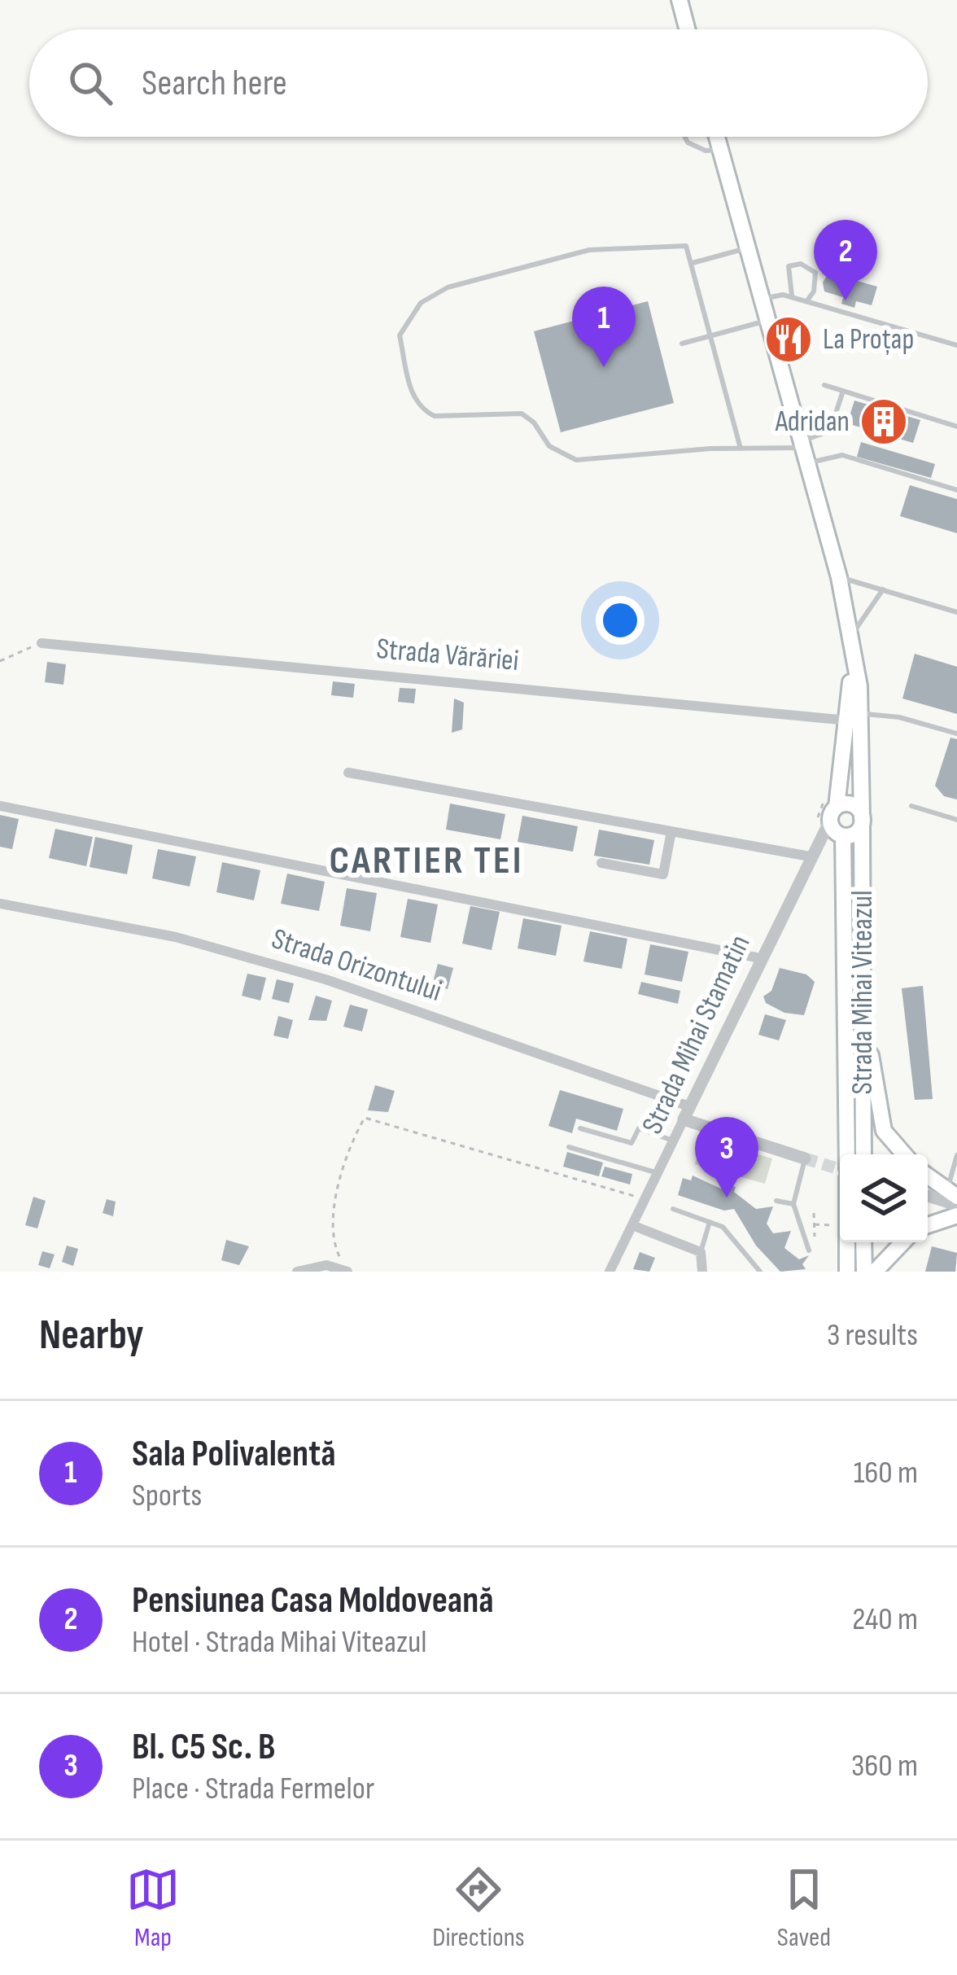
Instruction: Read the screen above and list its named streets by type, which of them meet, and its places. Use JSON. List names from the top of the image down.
{
  "streets": {
    "main road": ["Strada Mihai Viteazul"],
    "street": ["Strada Vărăriei", "Strada Orizontului", "Strada Mihai Stamatin"]
  },
  "crossings": [
    ["Strada Vărăriei", "Strada Mihai Viteazul"],
    ["Strada Orizontului", "Strada Mihai Stamatin"],
    ["Strada Mihai Viteazul", "Strada Mihai Stamatin"]
  ],
  "districts": ["CARTIER TEI"],
  "places": {
    "restaurant": ["La Proțap"],
    "building": ["Adridan"]
  },
  "page": {
    "search": "Search here",
    "pins": ["2", "1", "3"],
    "heading": ["Nearby", "3 results"],
    "list": [
      {
        "mark": "1",
        "name": "Sala Polivalentă",
        "note": "Sports",
        "value": "160 m"
      },
      {
        "mark": "2",
        "name": "Pensiunea Casa Moldoveană",
        "note": "Hotel · Strada Mihai Viteazul",
        "value": "240 m"
      },
      {
        "mark": "3",
        "name": "Bl. C5 Sc. B",
        "note": "Place · Strada Fermelor",
        "value": "360 m"
      }
    ],
    "nav": ["Map", "Directions", "Saved"]
  }
}
